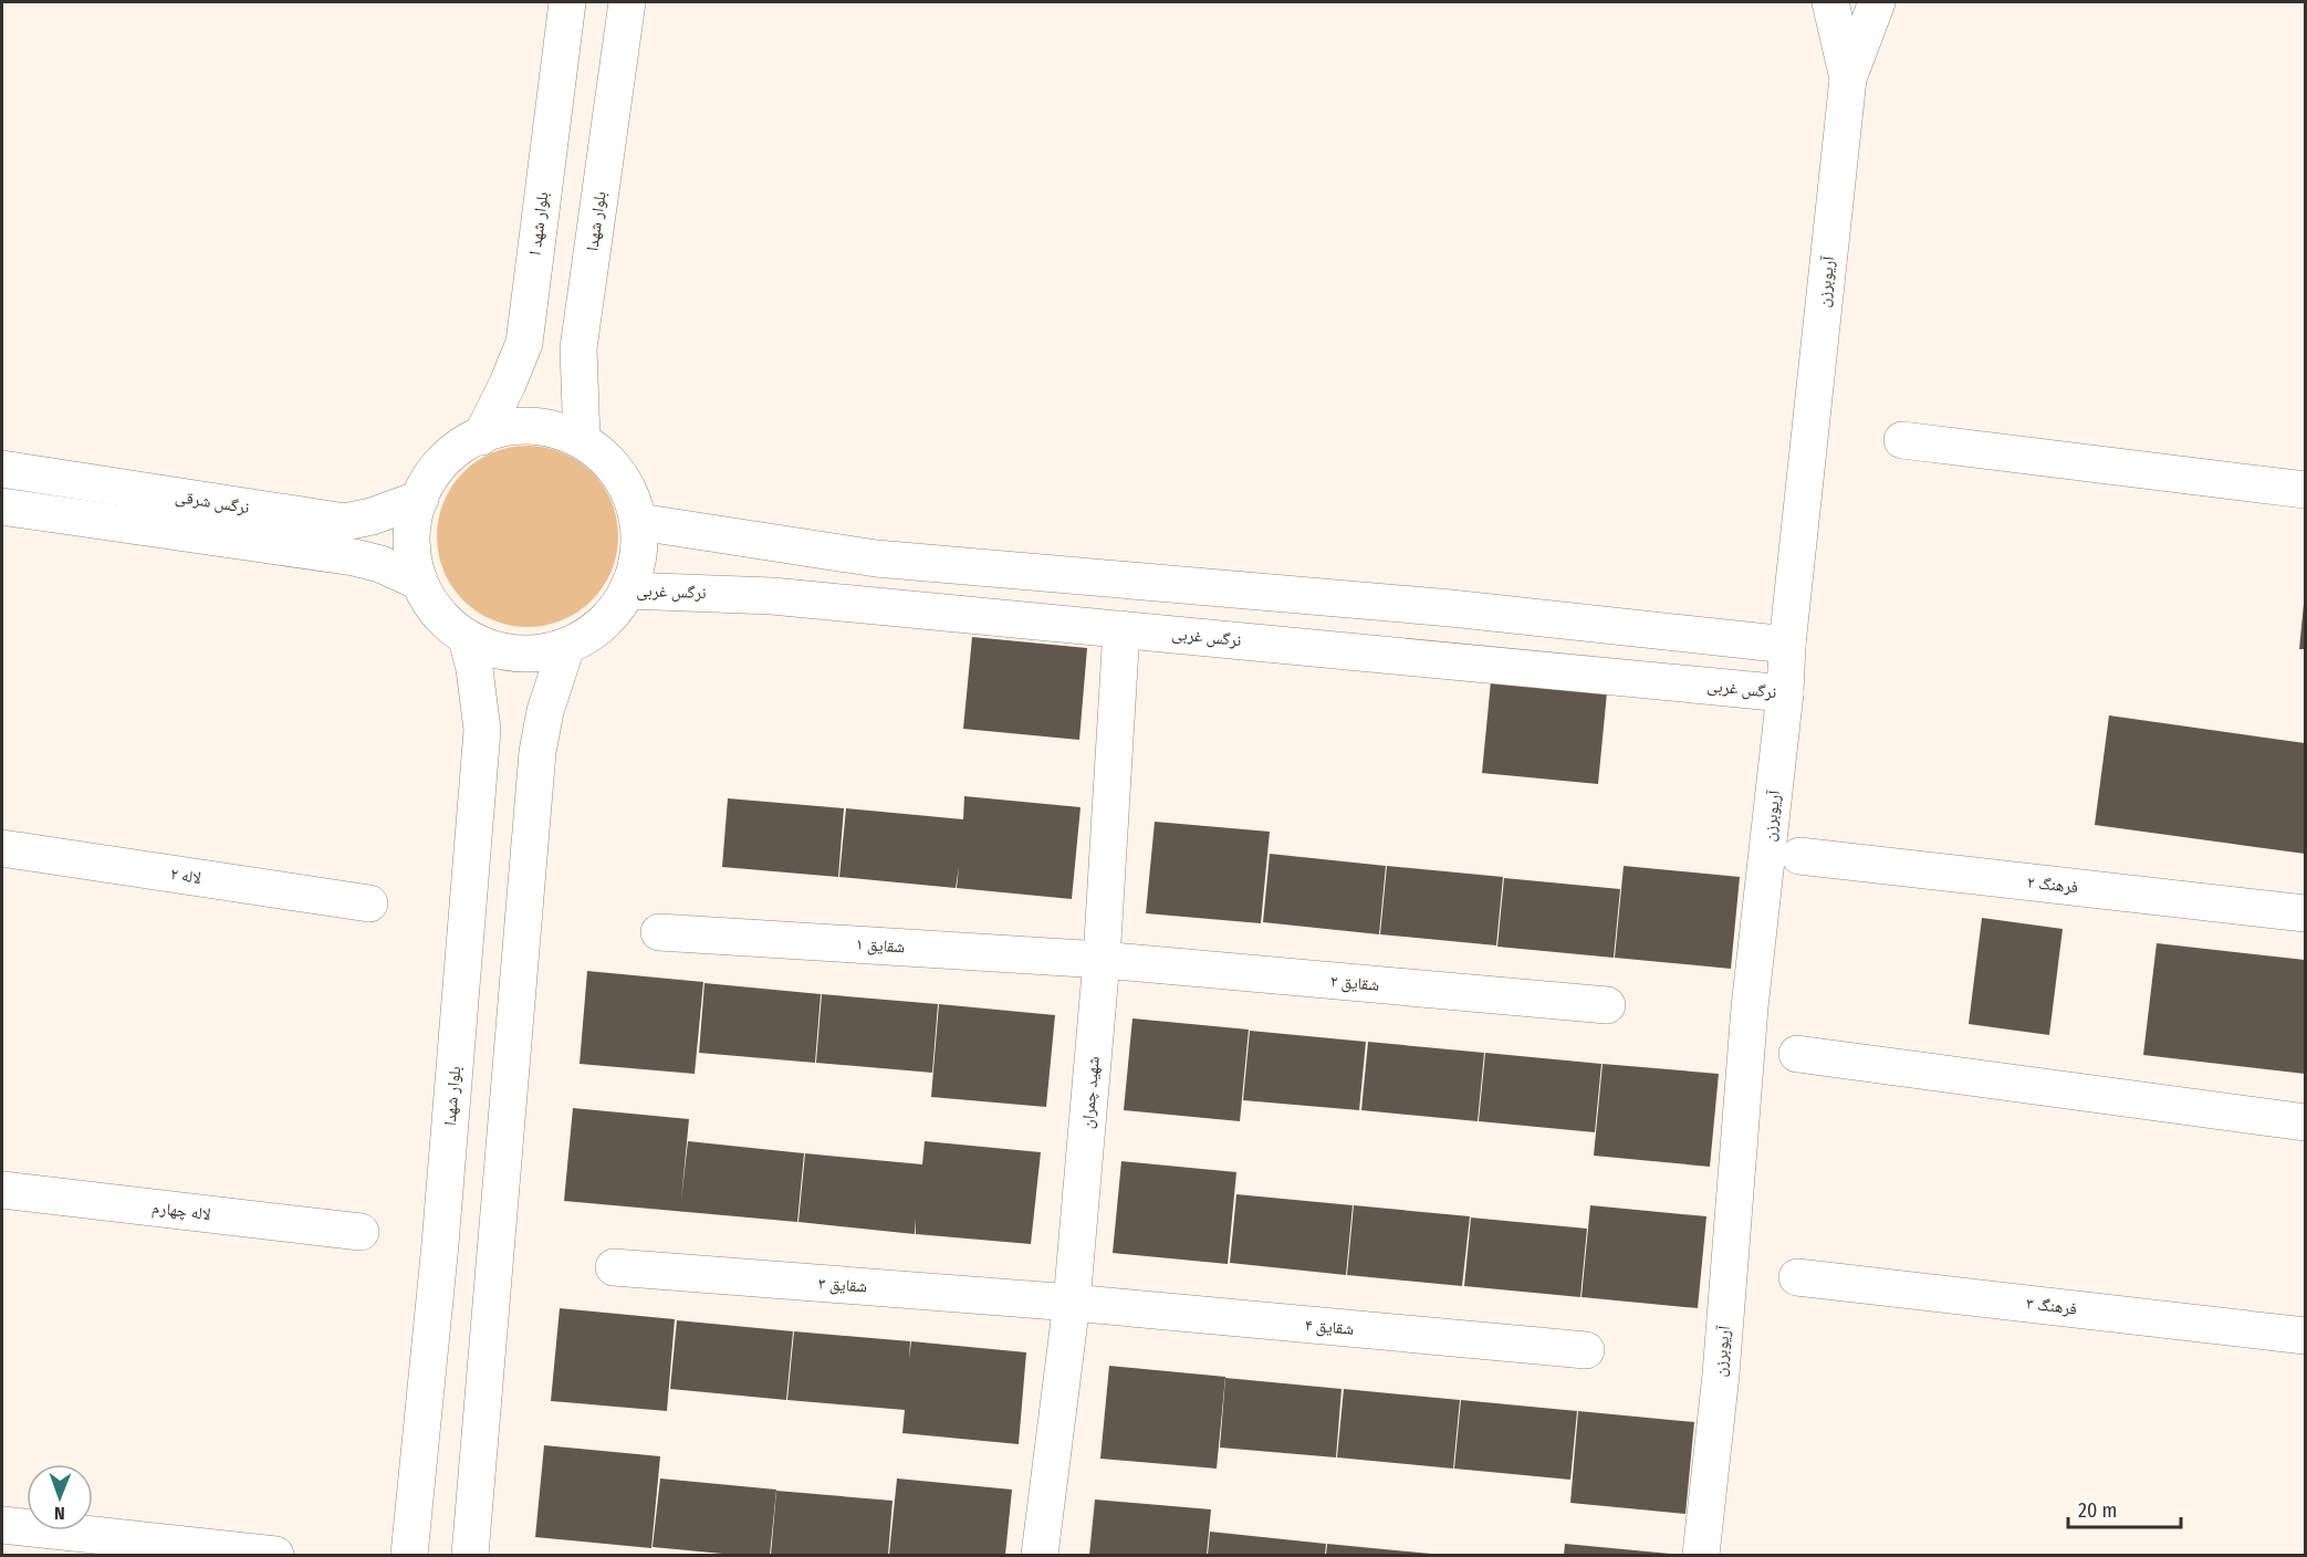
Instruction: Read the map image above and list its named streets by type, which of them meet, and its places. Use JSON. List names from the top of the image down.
{
  "streets": {
    "street": [
      "بلوار شهدا",
      "بلوار شهد ا",
      "آریوبرزن",
      "نرگس شرقی",
      "نرگس غربی",
      "لاله ۲",
      "فرهنگ ۲",
      "شقایق ۱",
      "شقایق ۲",
      "شهید چمران",
      "لاله چهارم",
      "شقایق ۳",
      "فرهنگ ۳",
      "شقایق ۴"
    ]
  },
  "crossings": [
    ["بلوار شهدا", "بلوار شهد ا"],
    ["بلوار شهدا", "نرگس شرقی"],
    ["بلوار شهدا", "نرگس غربی"],
    ["بلوار شهد ا", "نرگس شرقی"],
    ["بلوار شهد ا", "نرگس غربی"],
    ["آریوبرزن", "نرگس غربی"],
    ["نرگس شرقی", "نرگس غربی"],
    ["نرگس غربی", "شهید چمران"],
    ["شقایق ۱", "شقایق ۲"],
    ["شقایق ۱", "شهید چمران"],
    ["شقایق ۲", "شهید چمران"],
    ["شهید چمران", "شقایق ۳"],
    ["شهید چمران", "شقایق ۴"],
    ["شقایق ۳", "شقایق ۴"]
  ],
  "scale_bar": "20 m",
  "north": "bottom"
}
